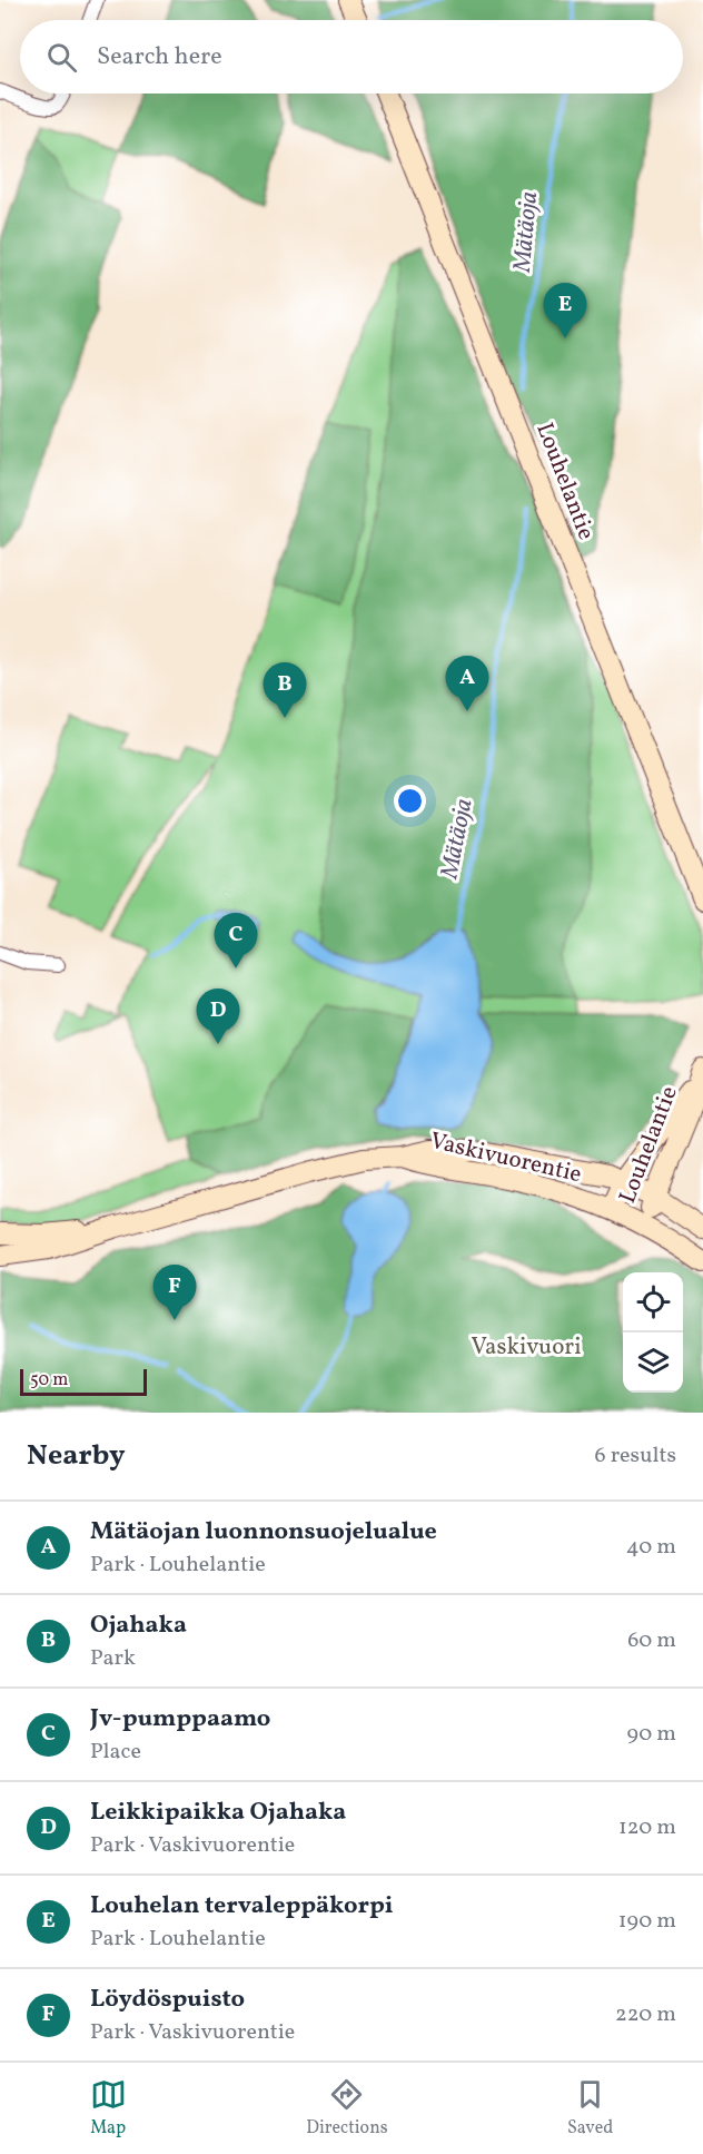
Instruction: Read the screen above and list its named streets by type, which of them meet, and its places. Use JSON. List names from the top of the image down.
{
  "streets": {
    "main road": ["Louhelantie", "Vaskivuorentie"]
  },
  "crossings": [
    ["Louhelantie", "Vaskivuorentie"]
  ],
  "water": ["Mätäoja"],
  "parks": ["Vaskivuori"],
  "scale_bar": "50 m",
  "page": {
    "search": "Search here",
    "pins": [
      "E",
      "A",
      "B",
      "C",
      "D",
      "F"
    ],
    "scale": "50 m",
    "heading": ["Nearby", "6 results"],
    "list": [
      {
        "mark": "A",
        "name": "Mätäojan luonnonsuojelualue",
        "note": "Park · Louhelantie",
        "value": "40 m"
      },
      {
        "mark": "B",
        "name": "Ojahaka",
        "note": "Park",
        "value": "60 m"
      },
      {
        "mark": "C",
        "name": "Jv-pumppaamo",
        "note": "Place",
        "value": "90 m"
      },
      {
        "mark": "D",
        "name": "Leikkipaikka Ojahaka",
        "note": "Park · Vaskivuorentie",
        "value": "120 m"
      },
      {
        "mark": "E",
        "name": "Louhelan tervaleppäkorpi",
        "note": "Park · Louhelantie",
        "value": "190 m"
      },
      {
        "mark": "F",
        "name": "Löydöspuisto",
        "note": "Park · Vaskivuorentie",
        "value": "220 m"
      }
    ],
    "nav": ["Map", "Directions", "Saved"]
  }
}
